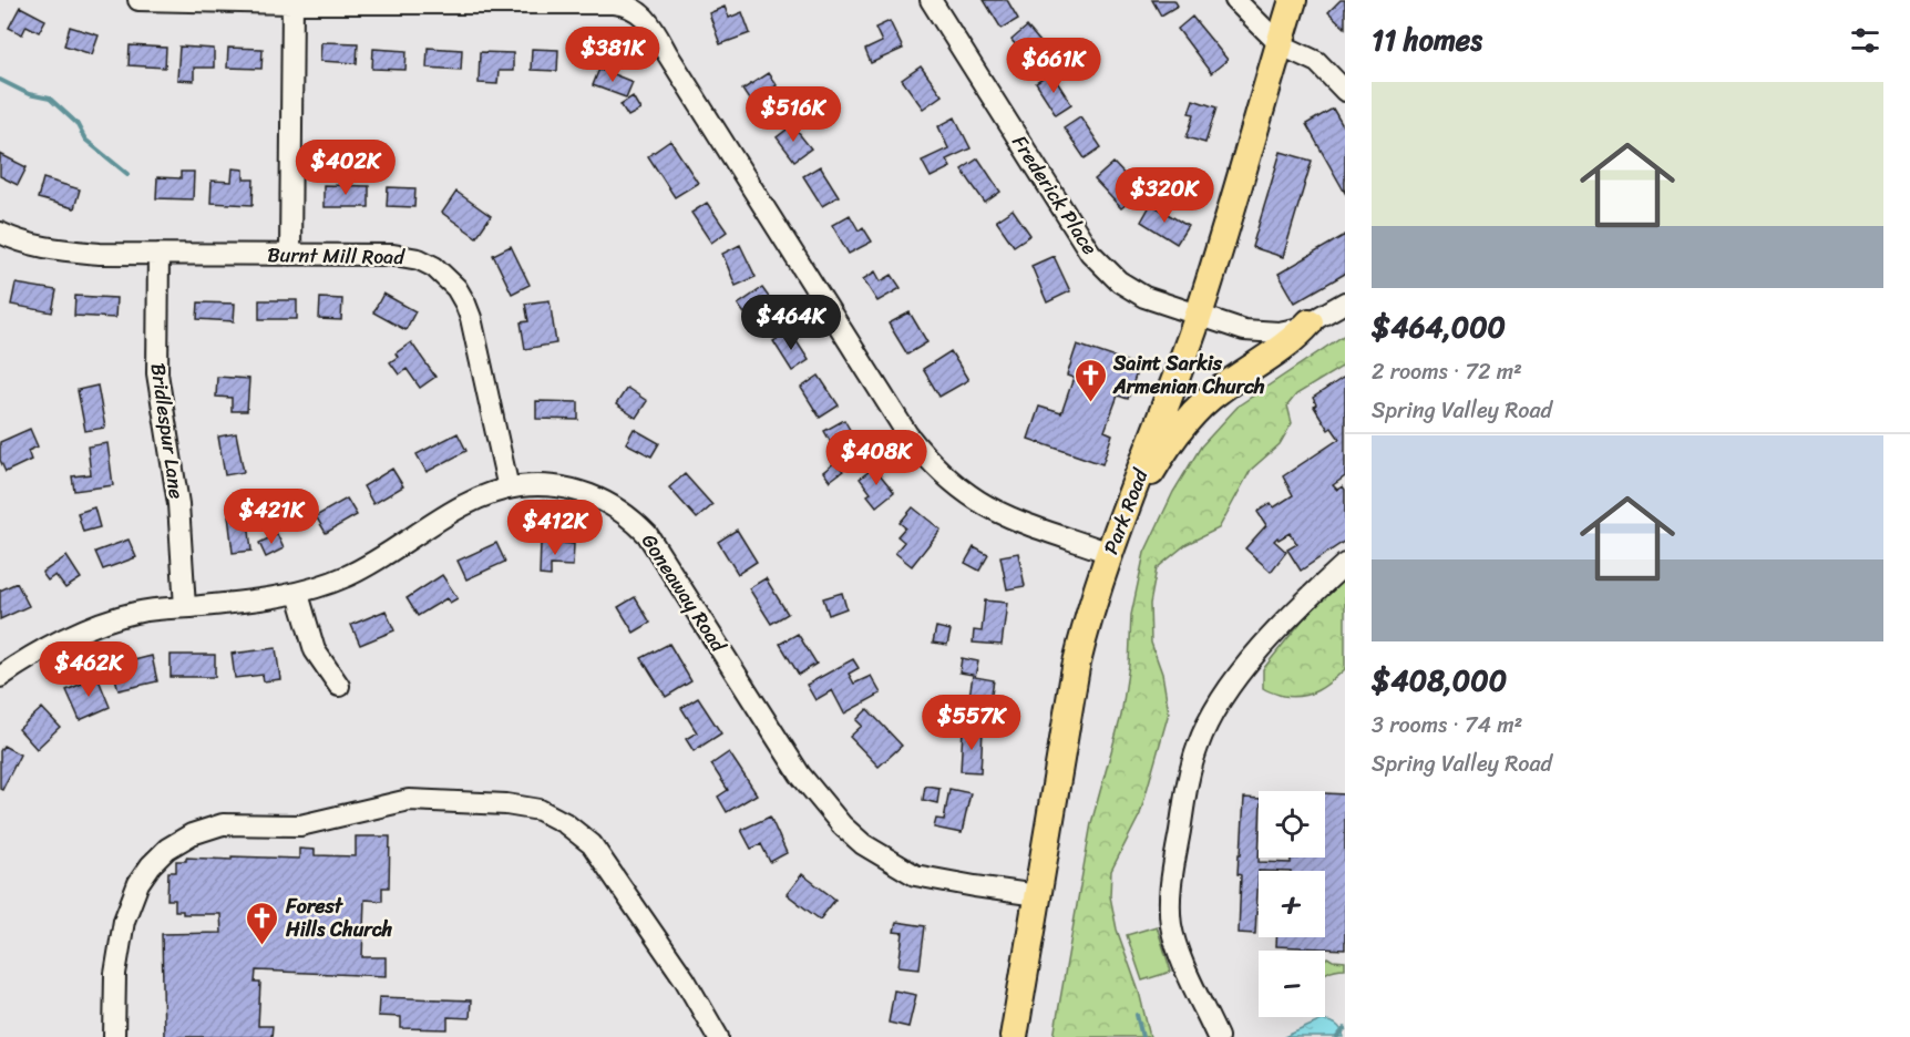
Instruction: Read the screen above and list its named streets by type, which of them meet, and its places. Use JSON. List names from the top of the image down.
{
  "streets": {
    "main road": ["Park Road"],
    "street": [
      "Frederick Place",
      "Burnt Mill Road",
      "Bridlespur Lane",
      "Goneaway Road"
    ]
  },
  "crossings": [
    ["Frederick Place", "Park Road"],
    ["Burnt Mill Road", "Bridlespur Lane"],
    ["Burnt Mill Road", "Goneaway Road"],
    ["Bridlespur Lane", "Goneaway Road"],
    ["Park Road", "Goneaway Road"]
  ],
  "places": {
    "church": ["Saint Sarkis Armenian Church", "Forest Hills Church"]
  },
  "page": {
    "heading": "11 homes",
    "price": [
      "$381K",
      "$661K",
      "$516K",
      "$402K",
      "$320K",
      "$464K",
      "$408K",
      "$421K",
      "$412K",
      "$462K",
      "$557K"
    ],
    "list": [
      {
        "name": "$464,000",
        "note": "2 rooms · 72 m² · Spring Valley Road"
      },
      {
        "name": "$408,000",
        "note": "3 rooms · 74 m² · Spring Valley Road"
      }
    ],
    "map_buttons": ["+", "−"]
  }
}
